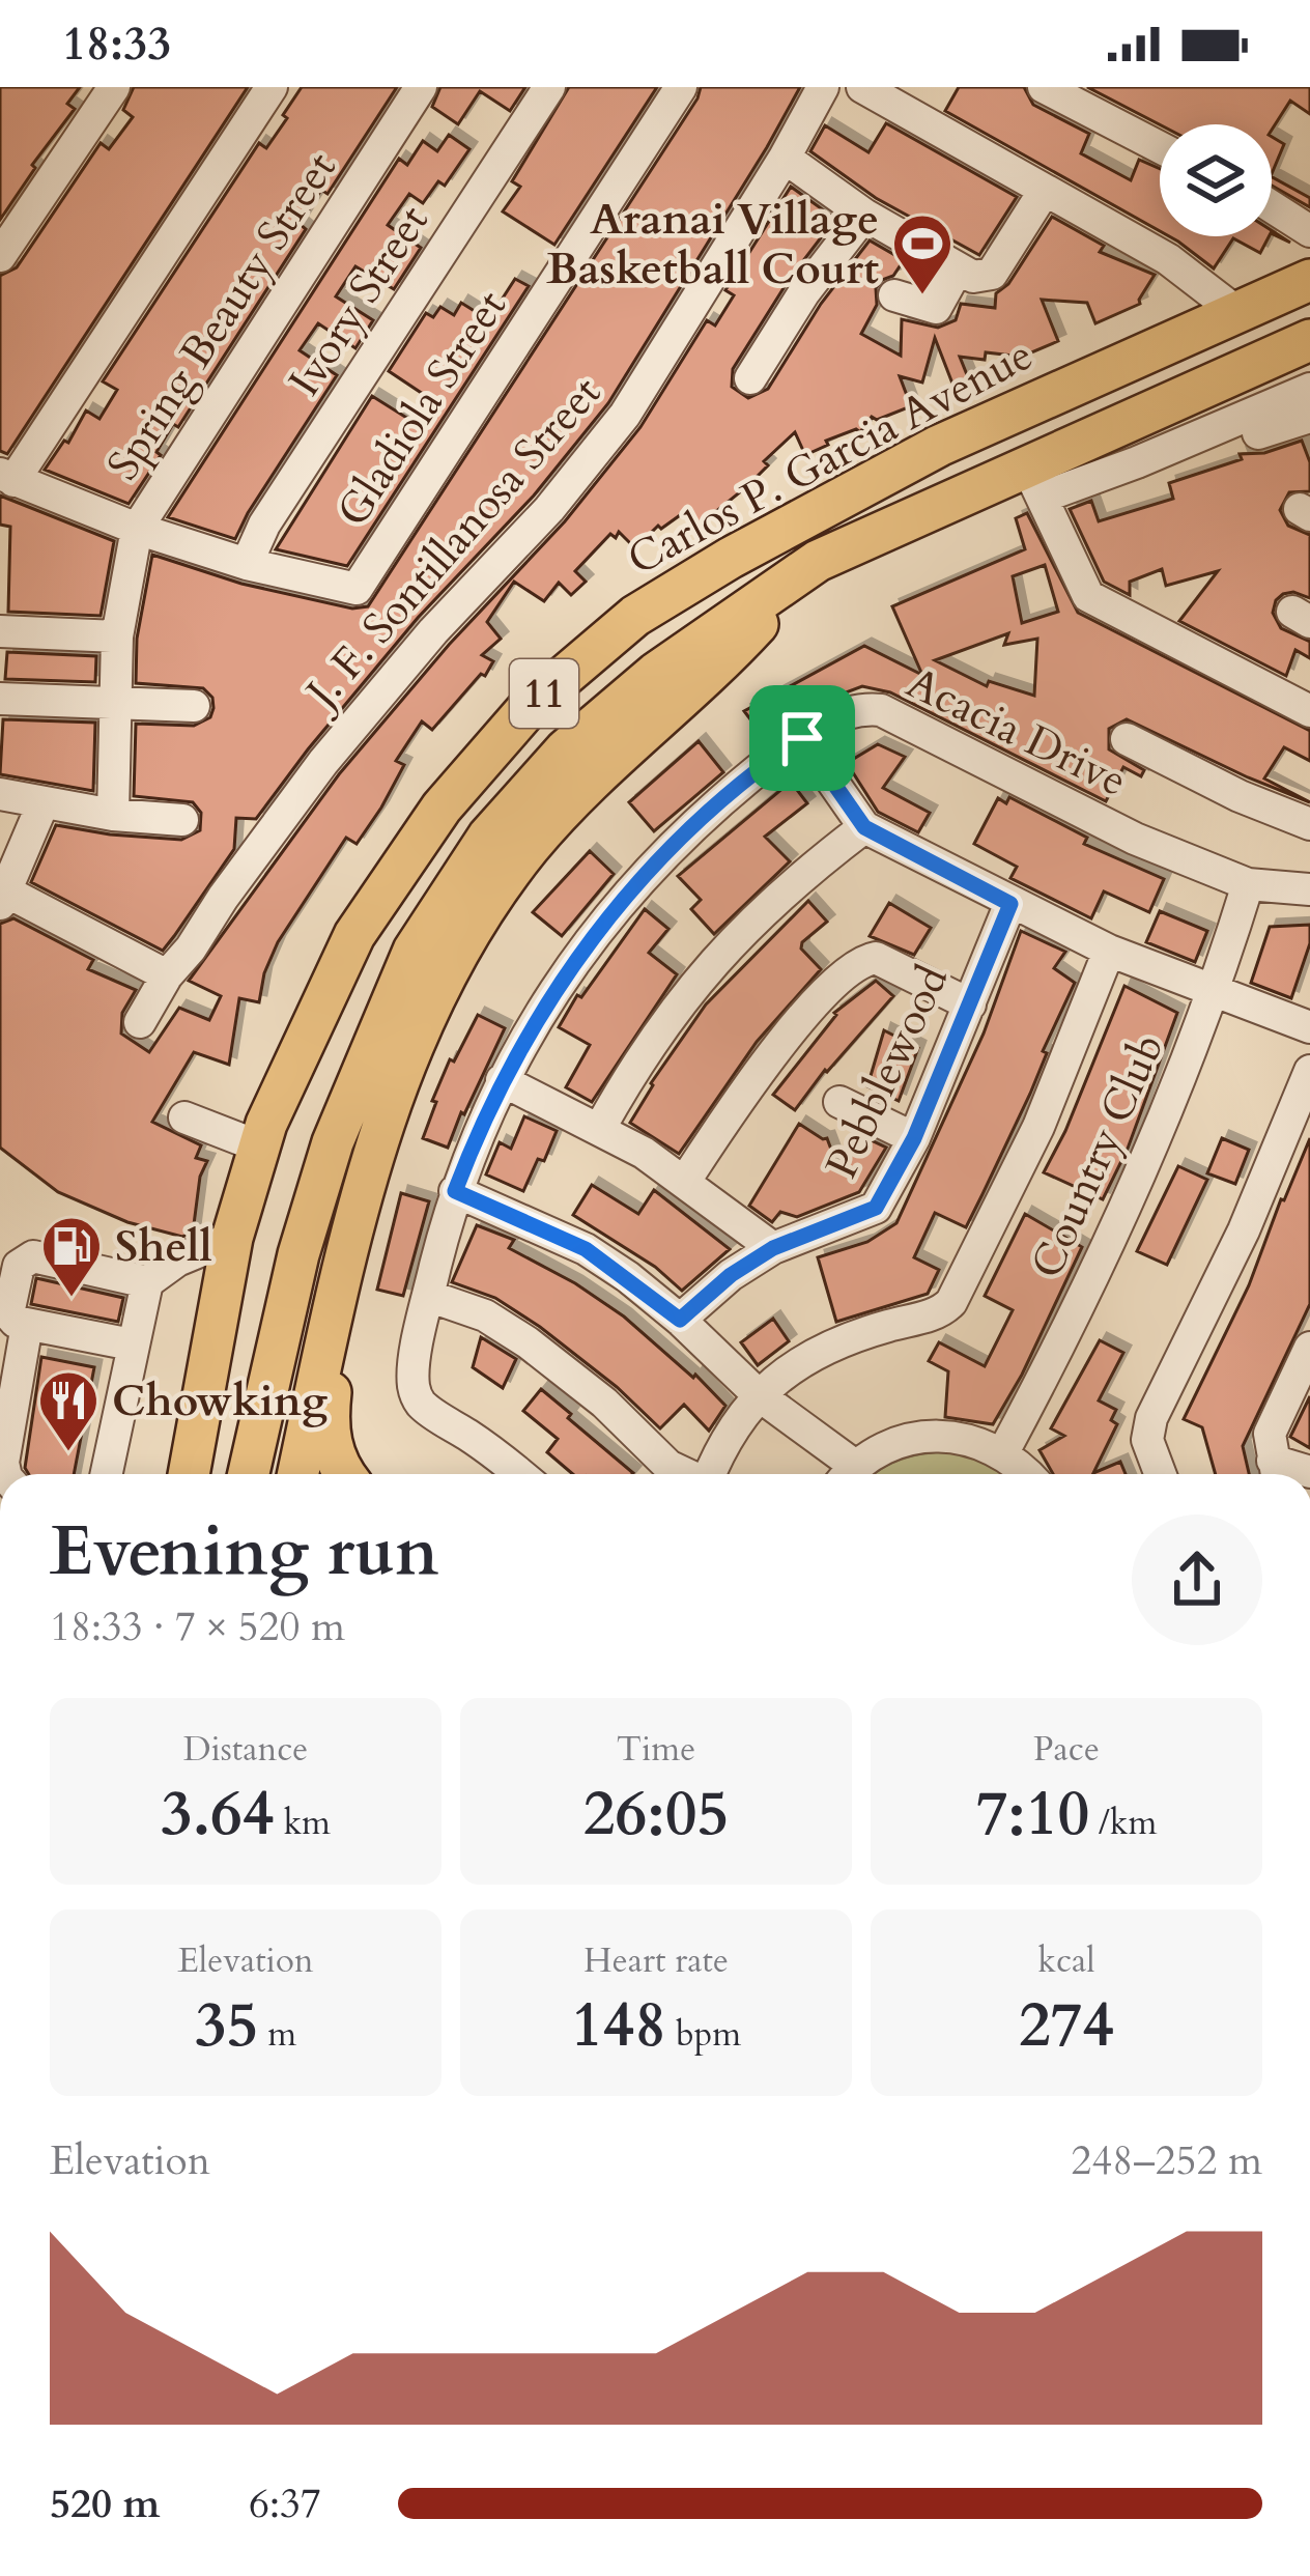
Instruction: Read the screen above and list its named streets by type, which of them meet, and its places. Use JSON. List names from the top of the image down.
{
  "streets": {
    "main road": ["Carlos P. Garcia Avenue", "11"],
    "street": [
      "Ivory Street",
      "Spring Beauty Street",
      "Gladiola Street",
      "J. F. Sontillanosa Street",
      "Acacia Drive",
      "Pebblewood",
      "Country Club"
    ]
  },
  "crossings": [
    ["Ivory Street", "Gladiola Street"],
    ["Acacia Drive", "Country Club"]
  ],
  "places": {
    "sports": ["Aranai Village Basketball Court"],
    "fuel station": ["Shell"],
    "restaurant": ["Chowking"]
  },
  "page": {
    "status": "18:33",
    "heading": ["Evening run", "18:33 · 7 × 520 m"],
    "stats": [
      ["Distance", "3.64 km"],
      ["Time", "26:05"],
      ["Pace", "7:10 /km"],
      ["Elevation", "35 m"],
      ["Heart rate", "148 bpm"],
      ["kcal", "274"]
    ],
    "chart": ["Elevation", "248–252 m"],
    "list": [
      {
        "name": "520 m",
        "note": "6:37"
      }
    ]
  }
}
